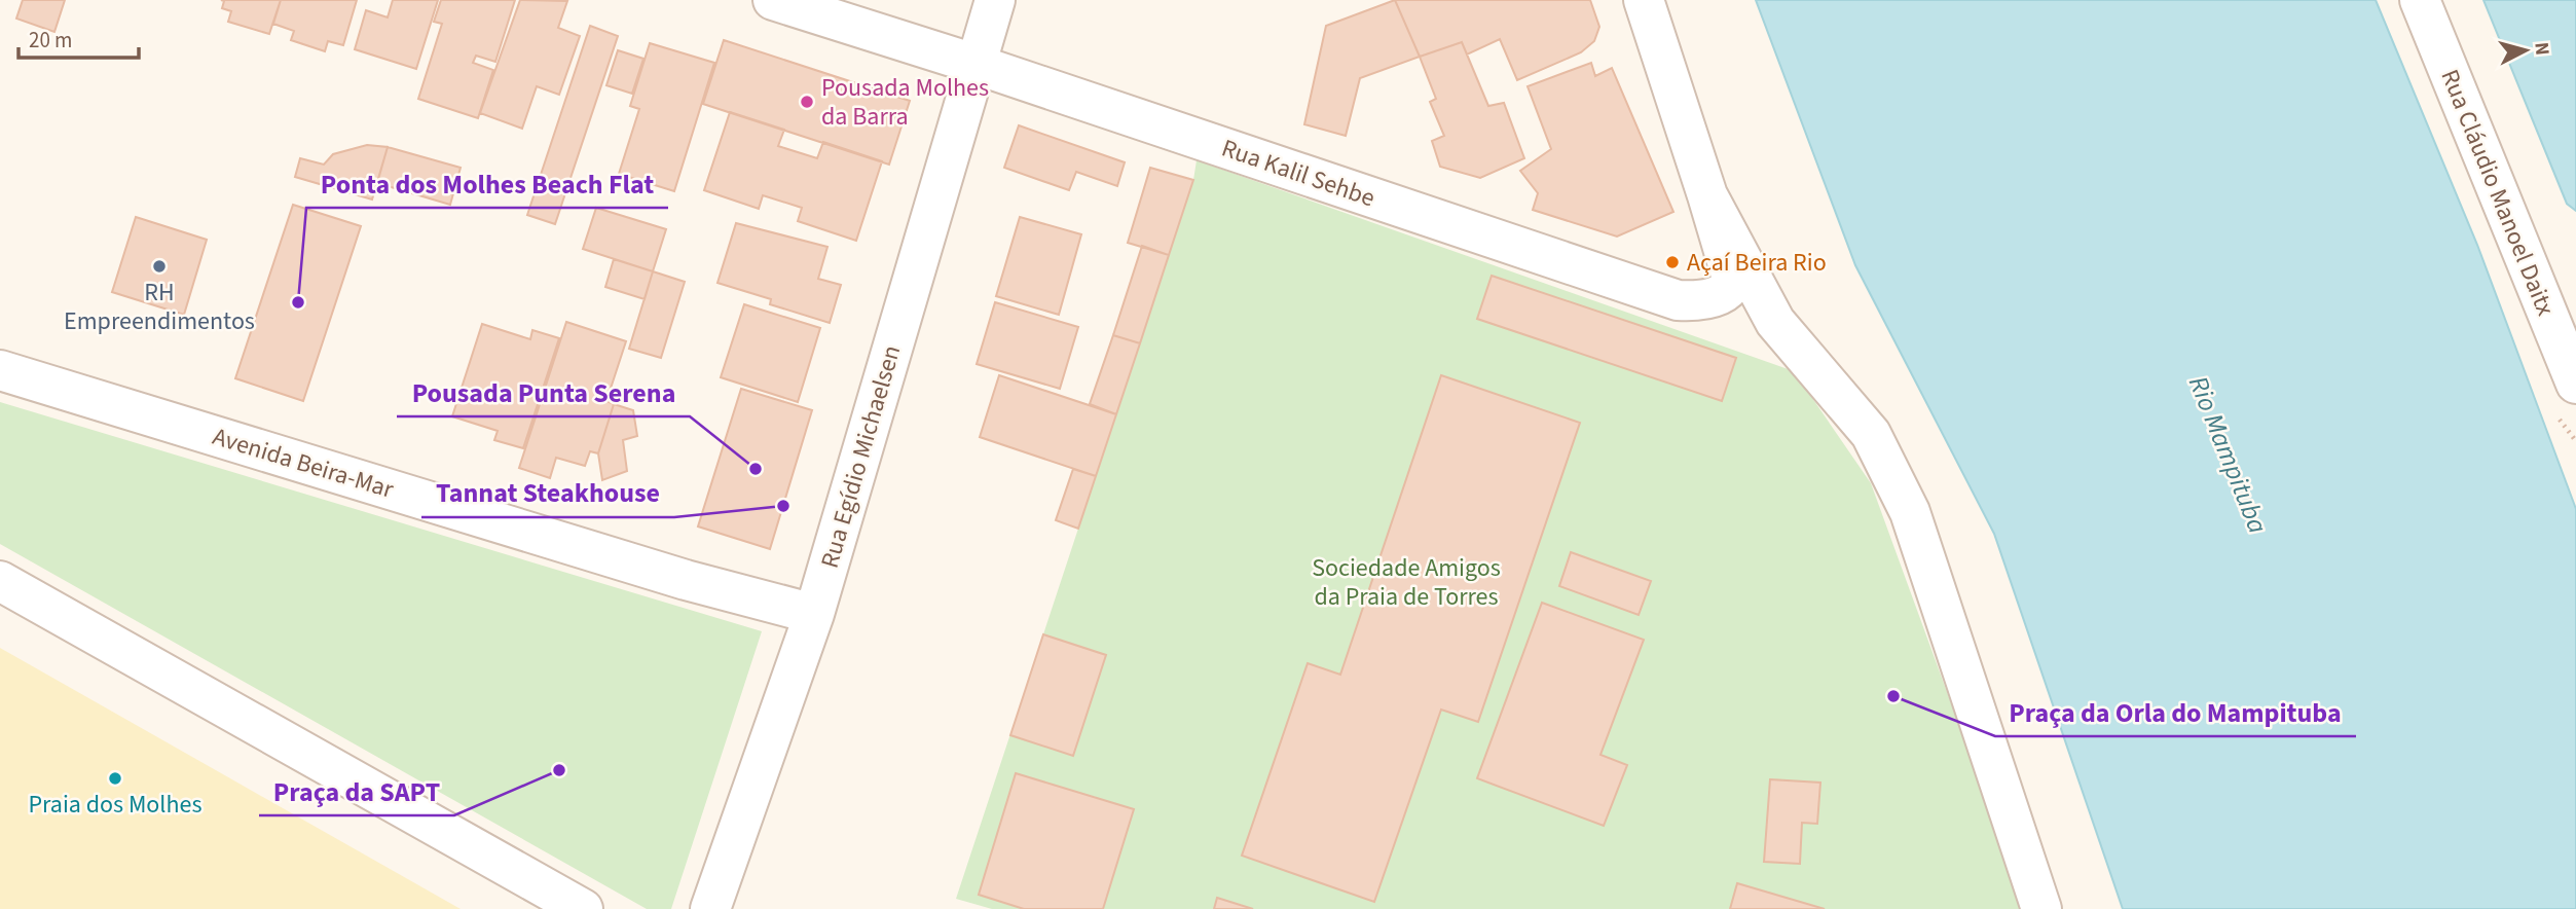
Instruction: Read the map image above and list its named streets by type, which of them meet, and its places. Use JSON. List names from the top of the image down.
{
  "streets": {
    "street": [
      "Rua Kalil Sehbe",
      "Rua Cláudio Manoel Daitx",
      "Rua Egídio Michaelsen",
      "Avenida Beira-Mar"
    ]
  },
  "crossings": [
    ["Rua Kalil Sehbe", "Rua Egídio Michaelsen"],
    ["Rua Egídio Michaelsen", "Avenida Beira-Mar"]
  ],
  "water": ["Rio Mampituba"],
  "parks": ["Sociedade Amigos da Praia de Torres"],
  "places": [
    "Pousada Molhes da Barra",
    "Açaí Beira Rio",
    "RH Empreendimentos",
    "Ponta dos Molhes Beach Flat",
    "Pousada Punta Serena",
    "Tannat Steakhouse",
    "Praça da Orla do Mampituba",
    "Praça da SAPT",
    "Praia dos Molhes"
  ],
  "scale_bar": "20 m",
  "north": "right"
}
